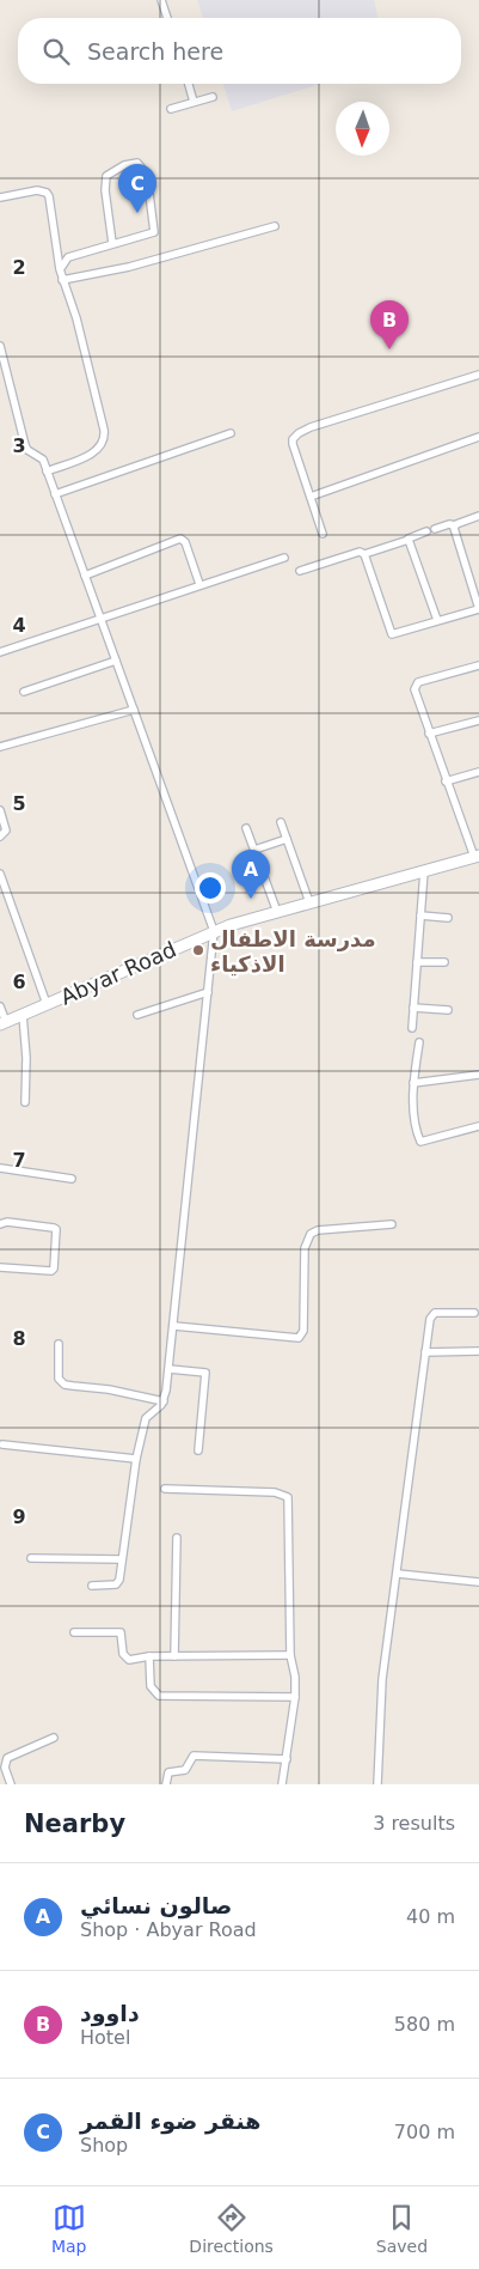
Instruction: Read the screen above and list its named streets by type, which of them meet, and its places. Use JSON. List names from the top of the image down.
{
  "streets": {
    "main road": ["Abyar Road"]
  },
  "places": ["مدرسة الاطفال الاذكياء"],
  "north": "bottom",
  "page": {
    "search": "Search here",
    "pins": ["C", "B", "A"],
    "heading": ["Nearby", "3 results"],
    "list": [
      {
        "mark": "A",
        "name": "صالون نسائي",
        "note": "Shop · Abyar Road",
        "value": "40 m"
      },
      {
        "mark": "B",
        "name": "داوود",
        "note": "Hotel",
        "value": "580 m"
      },
      {
        "mark": "C",
        "name": "هنقر ضوء القمر",
        "note": "Shop",
        "value": "700 m"
      }
    ],
    "nav": ["Map", "Directions", "Saved"]
  },
  "grid": {
    "rows": [
      "2",
      "3",
      "4",
      "5",
      "6",
      "7",
      "8",
      "9"
    ]
  }
}
